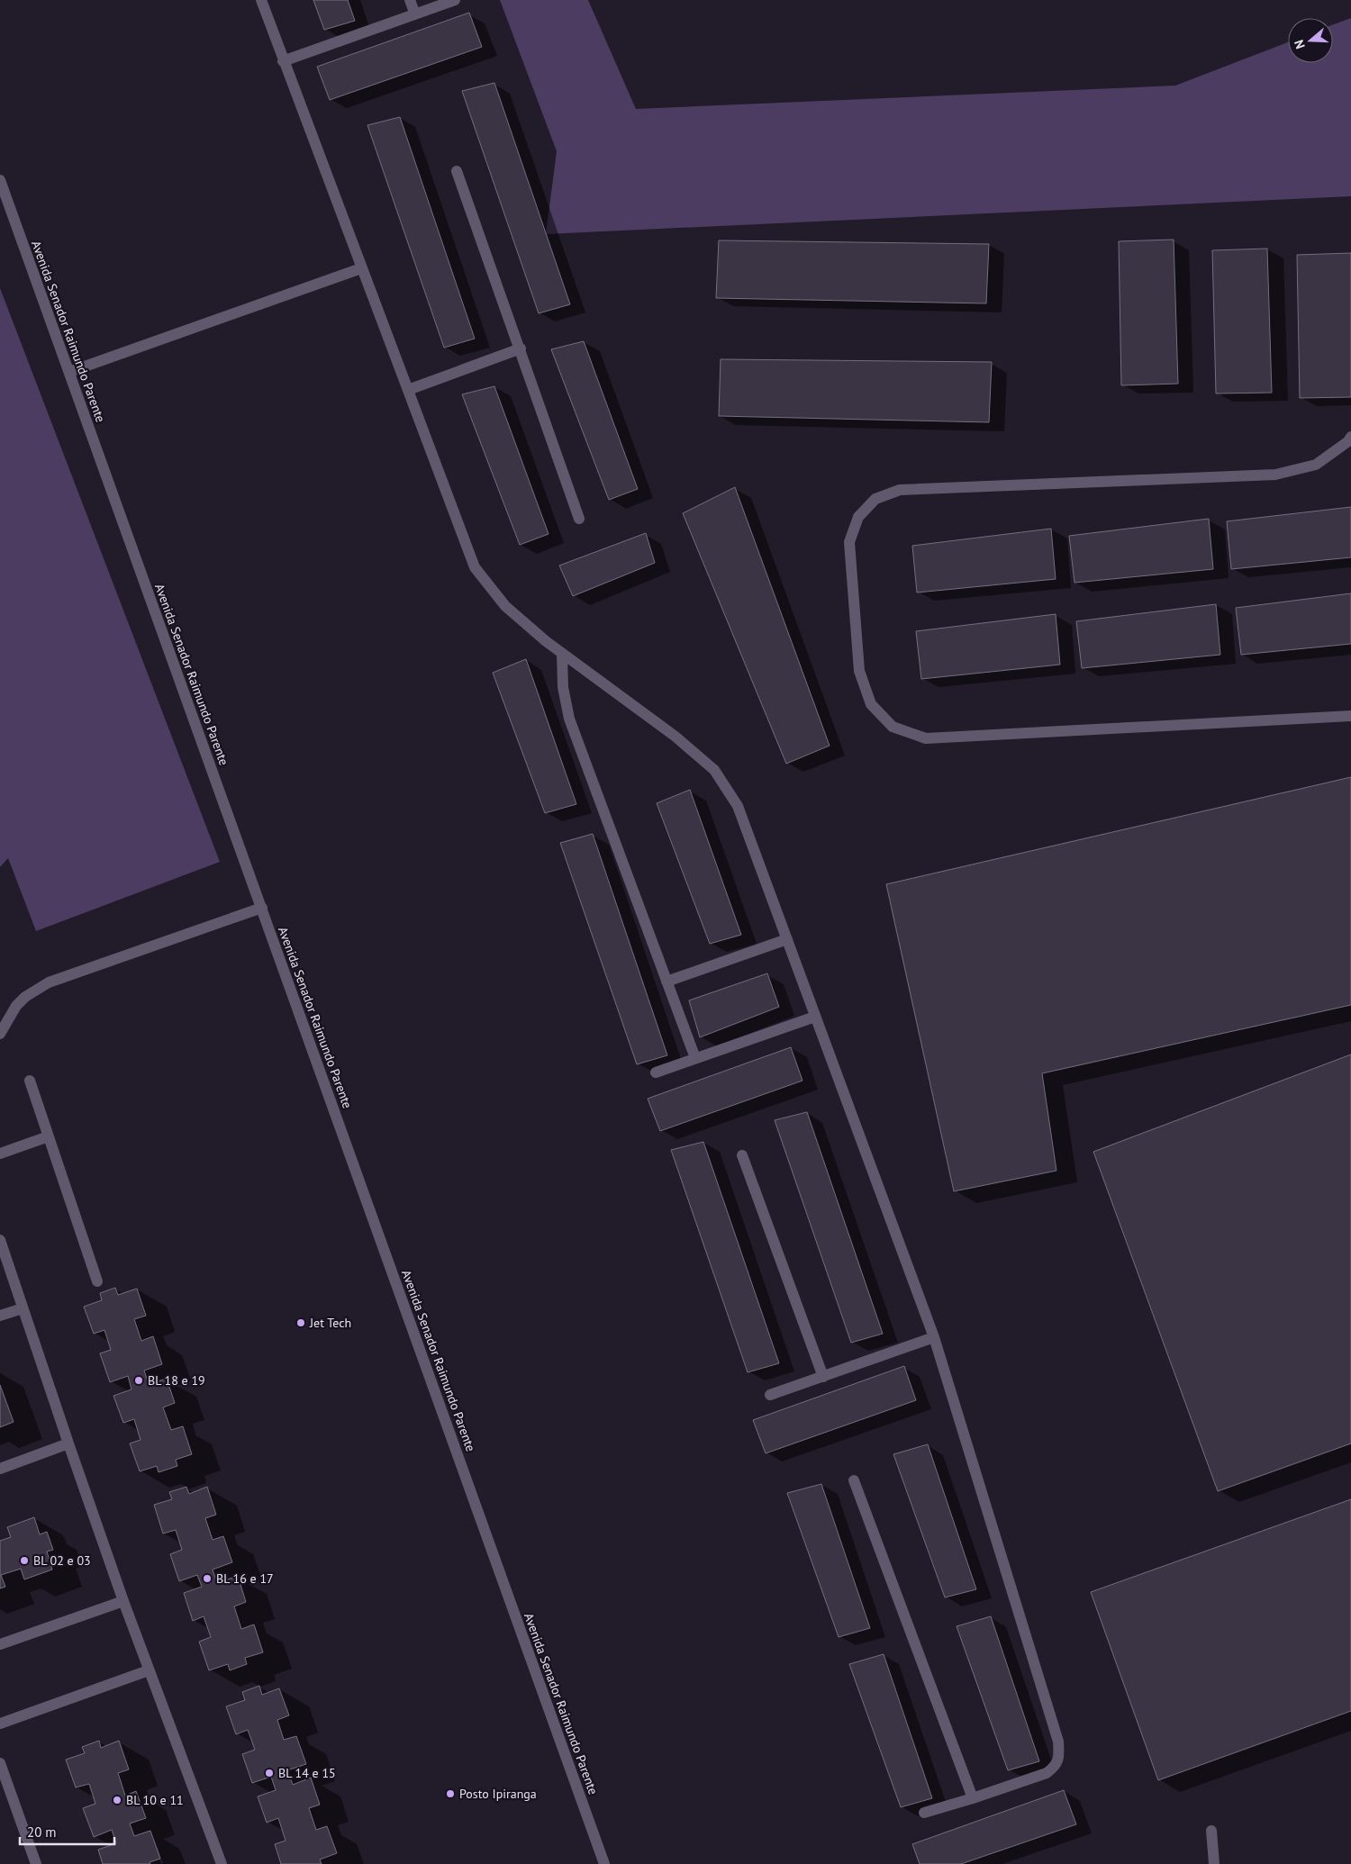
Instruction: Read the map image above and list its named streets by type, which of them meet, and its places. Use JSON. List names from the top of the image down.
{
  "streets": {
    "street": ["Avenida Senador Raimundo Parente"]
  },
  "places": [
    "Jet Tech",
    "BL 18 e 19",
    "BL 02 e 03",
    "BL 16 e 17",
    "BL 14 e 15",
    "Posto Ipiranga",
    "BL 10 e 11"
  ],
  "scale_bar": "20 m",
  "north": "left"
}
